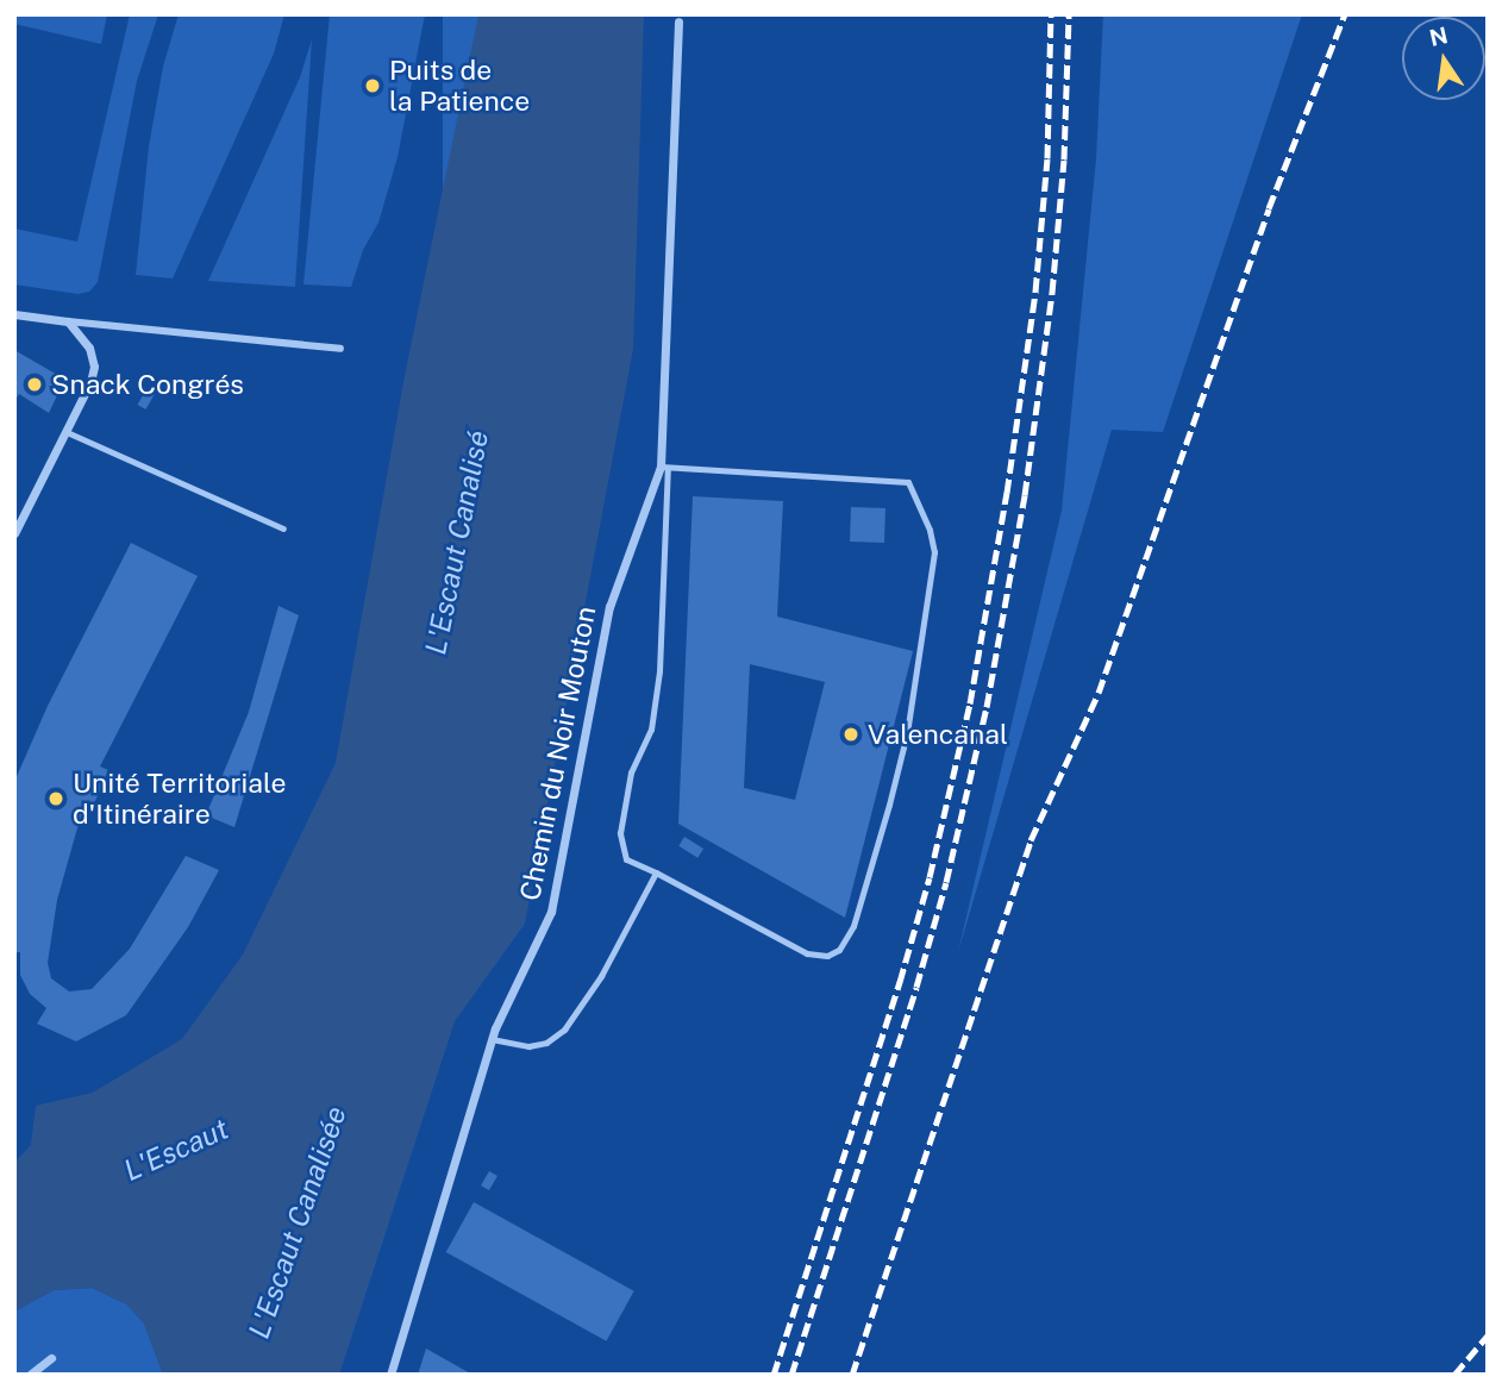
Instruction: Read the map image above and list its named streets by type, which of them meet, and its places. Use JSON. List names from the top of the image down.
{
  "streets": {
    "street": ["Chemin du Noir Mouton"]
  },
  "water": ["L'Escaut Canalisé", "L'Escaut", "L'Escaut Canalisée"],
  "places": [
    "Puits de la Patience",
    "Snack Congrés",
    "Valencanal",
    "Unité Territoriale d'Itinéraire"
  ],
  "north": "top"
}
